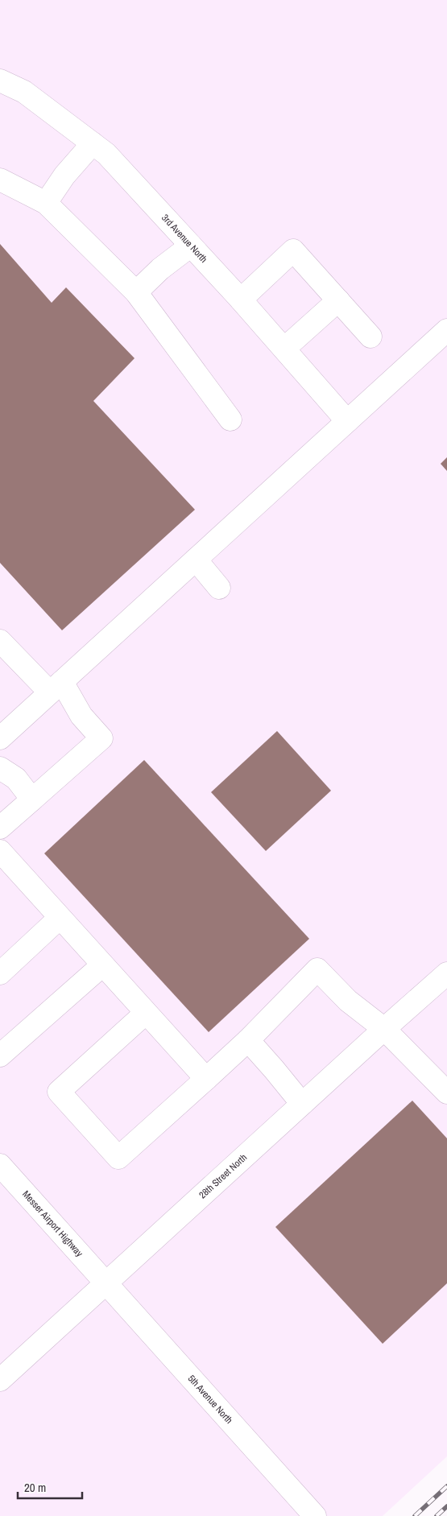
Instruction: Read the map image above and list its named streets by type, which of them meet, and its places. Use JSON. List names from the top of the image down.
{
  "streets": {
    "street": [
      "3rd Avenue North",
      "28th Street North",
      "Messer Airport Highway",
      "5th Avenue North"
    ]
  },
  "crossings": [
    ["28th Street North", "Messer Airport Highway"],
    ["28th Street North", "5th Avenue North"],
    ["Messer Airport Highway", "5th Avenue North"]
  ],
  "scale_bar": "20 m"
}
